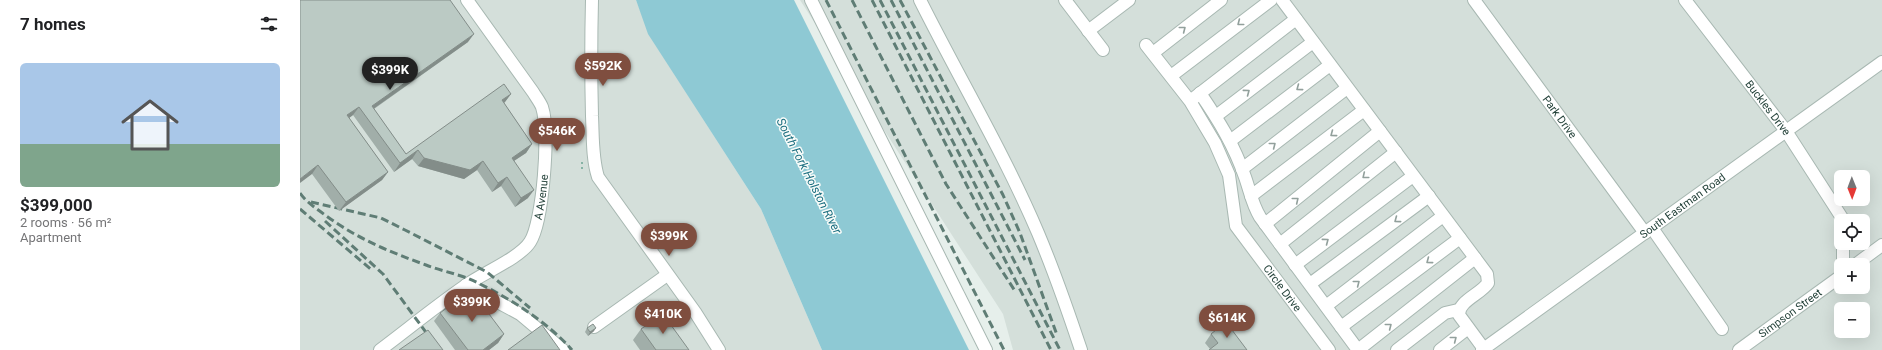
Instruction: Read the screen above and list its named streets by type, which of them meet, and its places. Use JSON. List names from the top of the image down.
{
  "streets": {
    "street": [
      "Buckles Drive",
      "Park Drive",
      "A Avenue",
      "South Eastman Road",
      "Circle Drive",
      "Simpson Street"
    ]
  },
  "crossings": [
    ["Buckles Drive", "South Eastman Road"],
    ["Park Drive", "South Eastman Road"]
  ],
  "water": ["South Fork Holston River"],
  "north": "bottom",
  "page": {
    "heading": "7 homes",
    "list": [
      {
        "name": "$399,000",
        "note": "2 rooms · 56 m² · Apartment"
      }
    ],
    "price": [
      "$592K",
      "$399K",
      "$546K",
      "$399K",
      "$399K",
      "$410K",
      "$614K"
    ],
    "map_buttons": ["+", "−"]
  }
}
